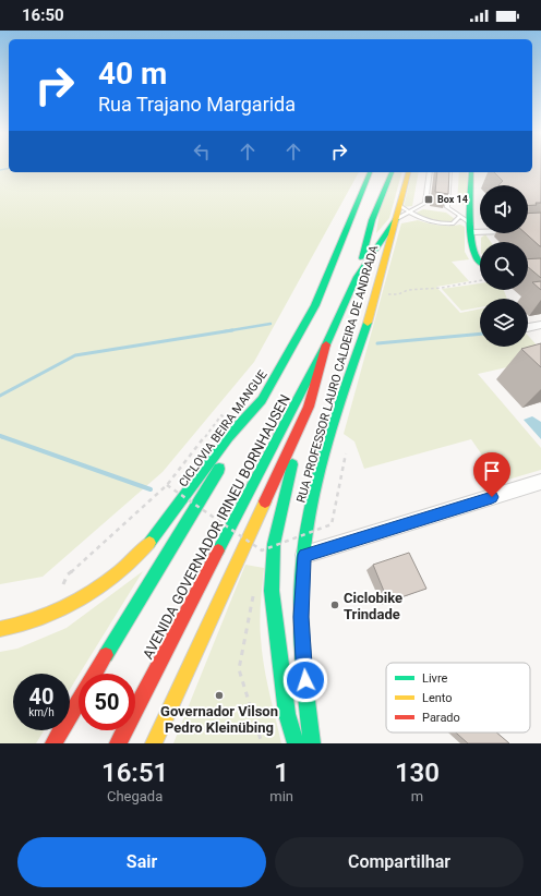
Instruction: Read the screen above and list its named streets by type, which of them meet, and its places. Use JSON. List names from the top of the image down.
{
  "streets": {
    "main road": ["RUA PROFESSOR LAURO CALDEIRA DE ANDRADA", "AVENIDA GOVERNADOR IRINEU BORNHAUSEN"],
    "path": ["CICLOVIA BEIRA MANGUE"]
  },
  "places": {
    "transit": ["Box 14"],
    "other": ["Ciclobike Trindade", "Governador Vilson Pedro Kleinübing"]
  },
  "legend": ["Livre", "Lento", "Parado"],
  "page": {
    "status": "16:50",
    "turn": ["40 m", "Rua Trajano Margarida"],
    "speed": "40 km/h",
    "limit": "50",
    "eta": [
      "16:51",
      "Chegada",
      "1",
      "min",
      "130",
      "m"
    ],
    "buttons": ["Sair", "Compartilhar"]
  }
}
